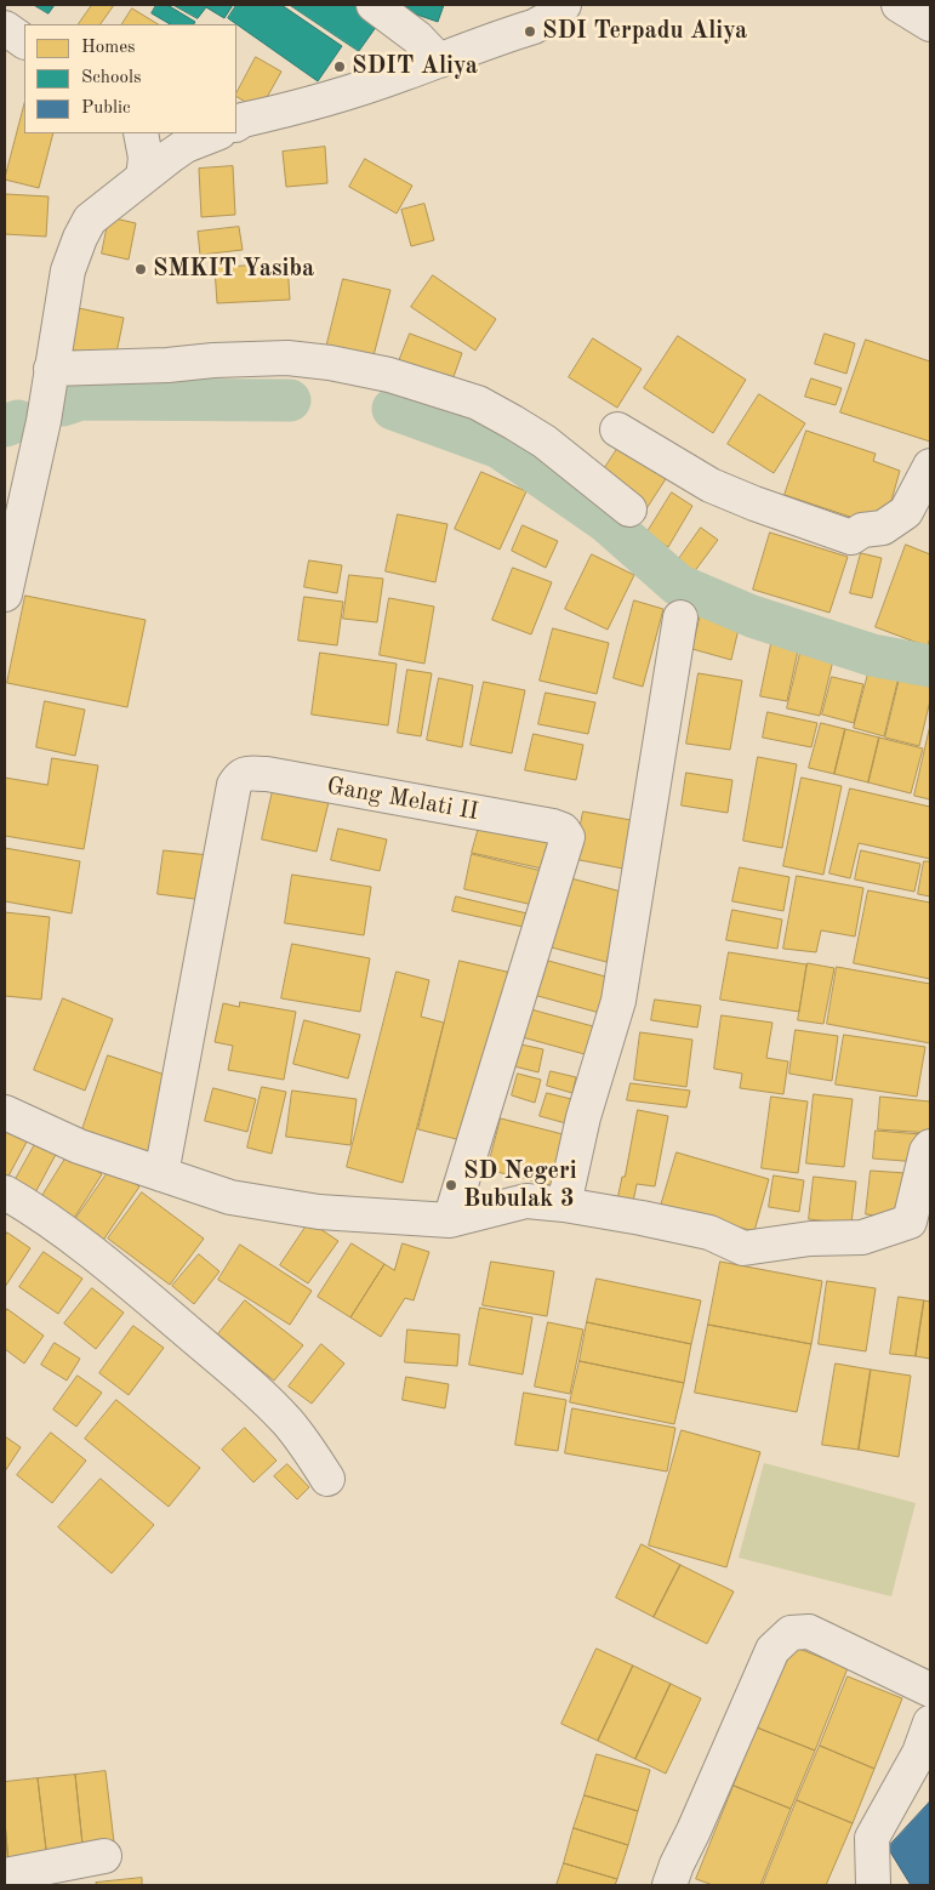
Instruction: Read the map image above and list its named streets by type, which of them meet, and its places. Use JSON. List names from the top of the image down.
{
  "streets": {
    "street": ["Gang Melati II"]
  },
  "places": [
    "SDI Terpadu Aliya",
    "SDIT Aliya",
    "SMKIT Yasiba",
    "SD Negeri Bubulak 3"
  ],
  "legend": ["Homes", "Schools", "Public"]
}
